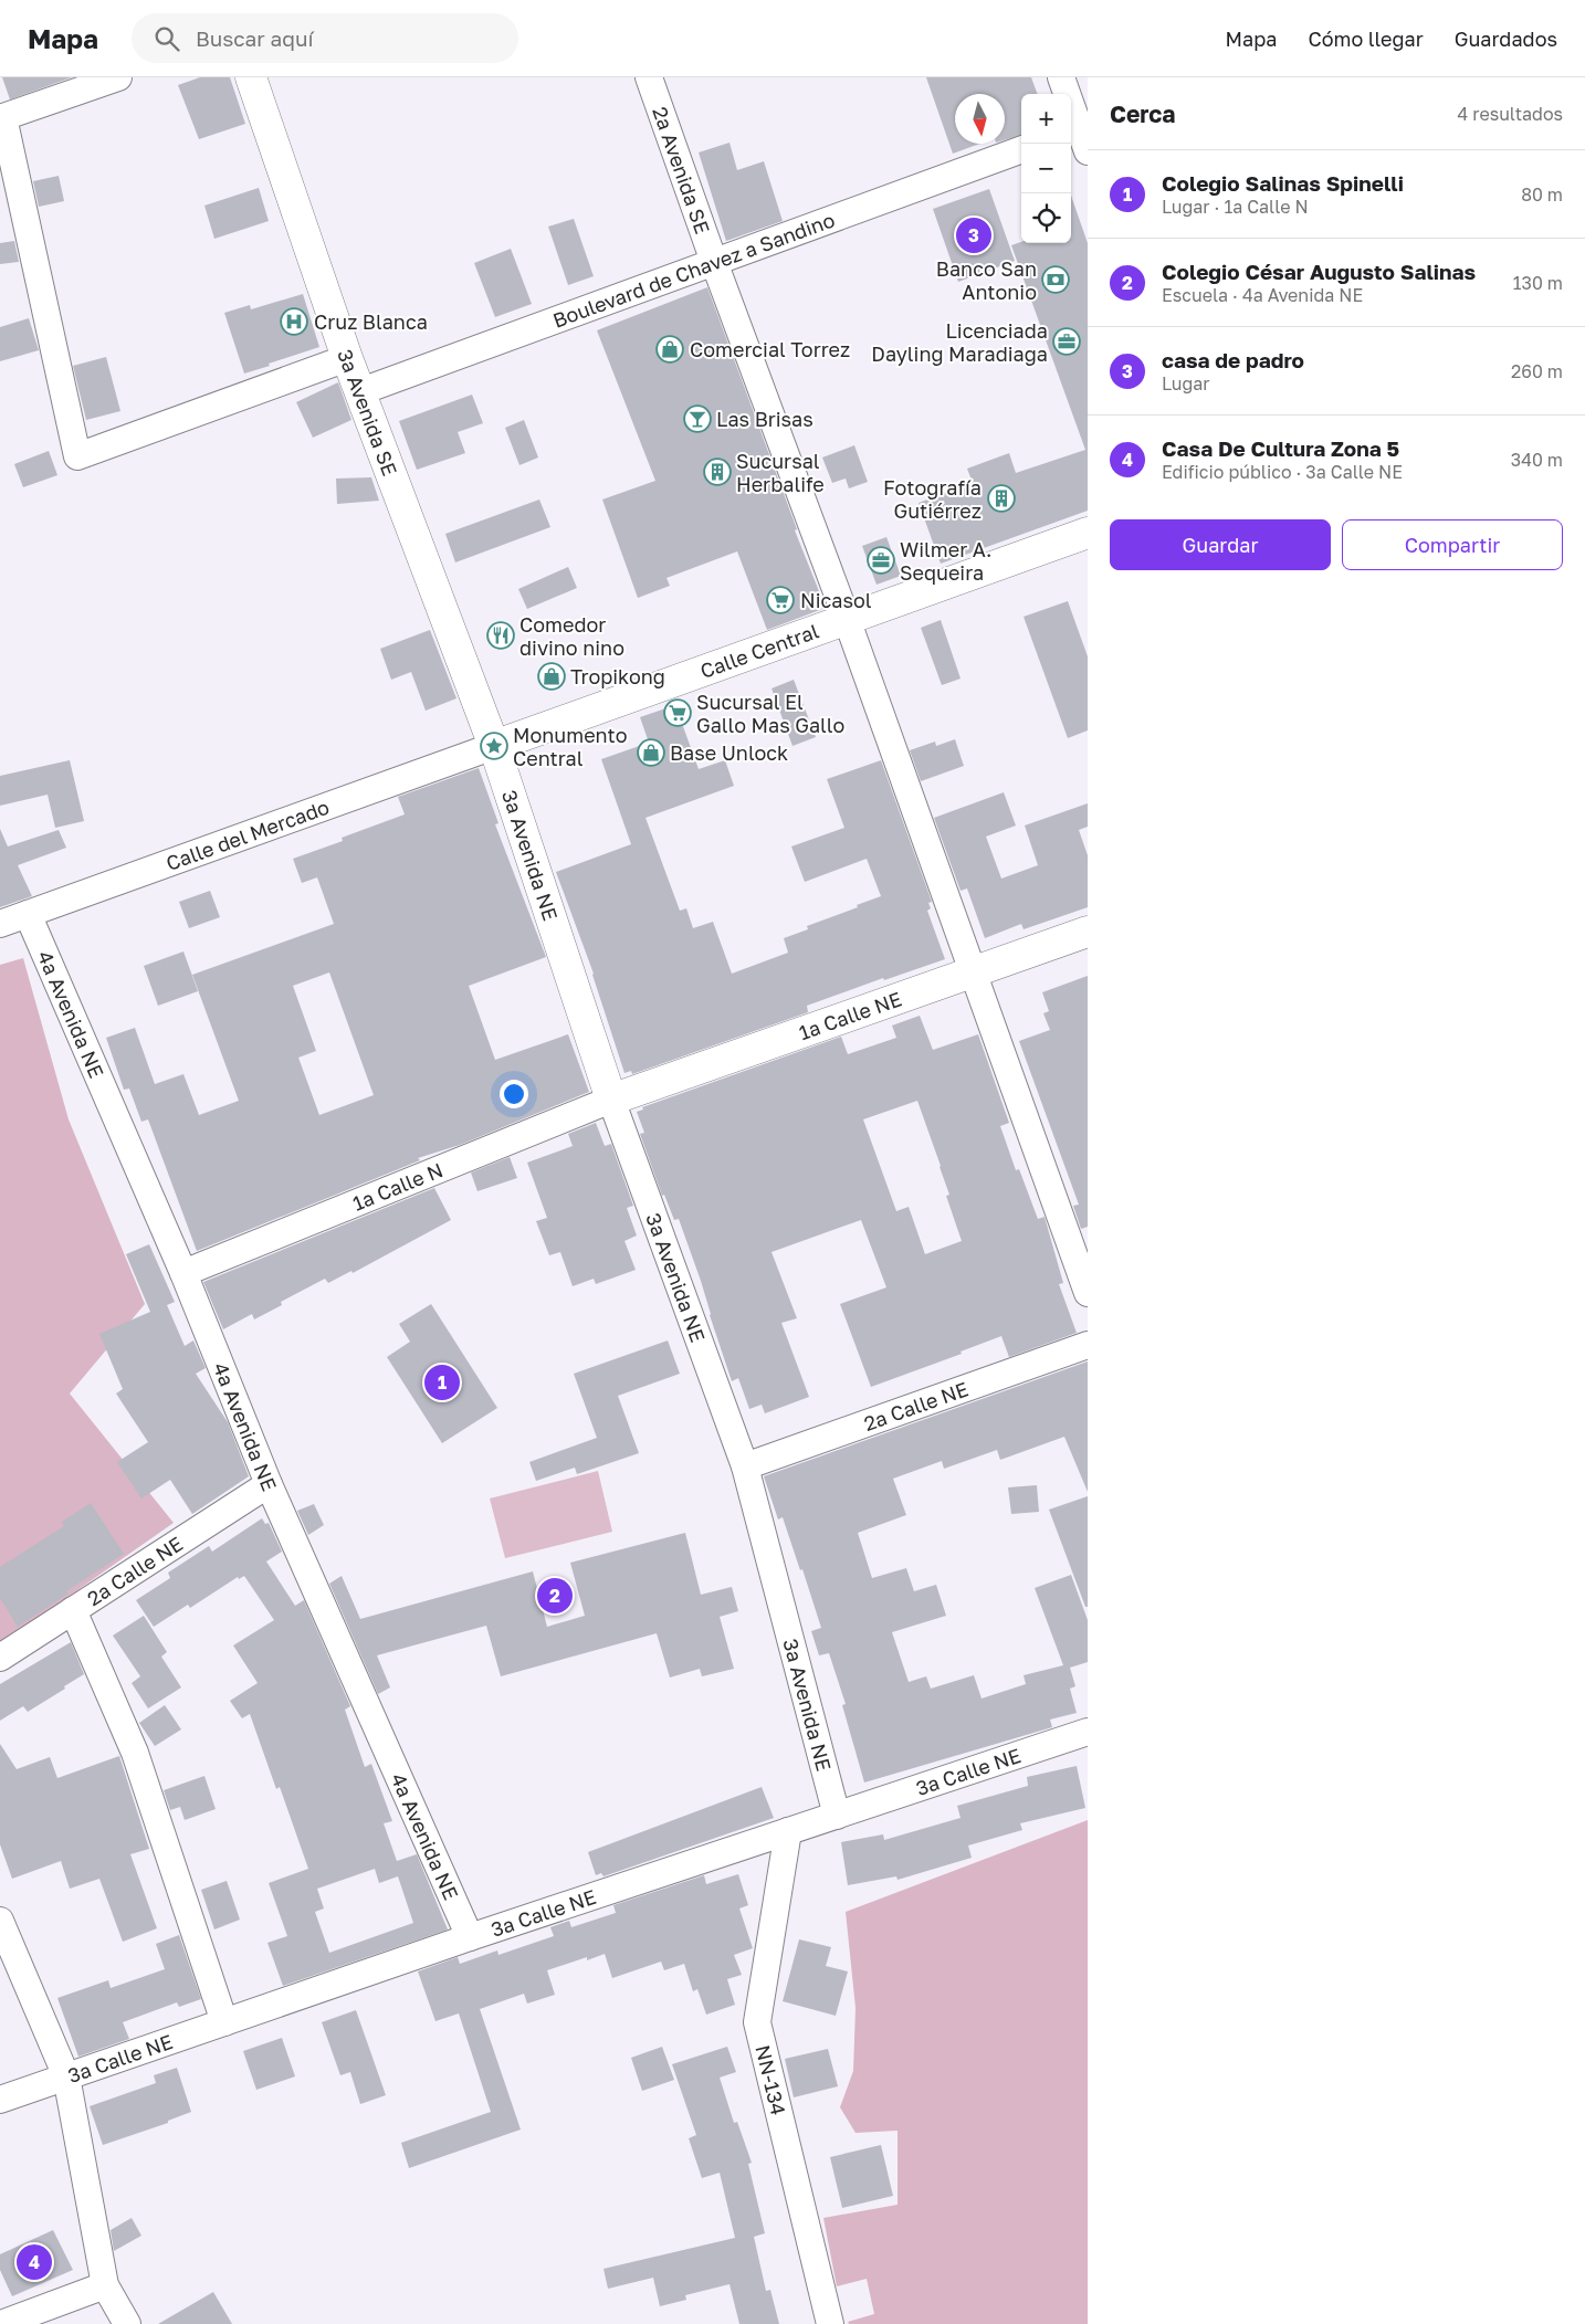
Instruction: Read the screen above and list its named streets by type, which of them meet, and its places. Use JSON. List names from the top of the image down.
{
  "streets": {
    "highway": [
      "3a Avenida SE",
      "Calle Central",
      "3a Avenida NE",
      "1a Calle NE"
    ],
    "street": [
      "2a Avenida SE",
      "Boulevard de Chavez a Sandino",
      "Calle del Mercado",
      "4a Avenida NE",
      "1a Calle N",
      "2a Calle NE",
      "3a Calle NE",
      "NN-134"
    ]
  },
  "crossings": [
    ["2a Avenida SE", "Boulevard de Chavez a Sandino"],
    ["2a Avenida SE", "Calle Central"],
    ["2a Avenida SE", "1a Calle NE"],
    ["Boulevard de Chavez a Sandino", "3a Avenida SE"],
    ["3a Avenida SE", "Calle Central"],
    ["3a Avenida SE", "Calle del Mercado"],
    ["3a Avenida SE", "3a Avenida NE"],
    ["Calle Central", "Calle del Mercado"],
    ["Calle Central", "3a Avenida NE"],
    ["Calle del Mercado", "3a Avenida NE"],
    ["Calle del Mercado", "4a Avenida NE"],
    ["3a Avenida NE", "1a Calle NE"],
    ["3a Avenida NE", "1a Calle N"],
    ["3a Avenida NE", "2a Calle NE"],
    ["3a Avenida NE", "3a Calle NE"],
    ["4a Avenida NE", "1a Calle N"],
    ["4a Avenida NE", "2a Calle NE"],
    ["4a Avenida NE", "3a Calle NE"],
    ["1a Calle NE", "1a Calle N"],
    ["3a Calle NE", "NN-134"]
  ],
  "places": {
    "bank": ["Banco San Antonio"],
    "hospital": ["Cruz Blanca"],
    "office": ["Licenciada Dayling Maradiaga", "Wilmer A. Sequeira"],
    "shop": ["Comercial Torrez", "Tropikong", "Base Unlock"],
    "bar": ["Las Brisas"],
    "building": ["Sucursal Herbalife", "Fotografía Gutiérrez"],
    "supermarket": ["Nicasol", "Sucursal El Gallo Mas Gallo"],
    "restaurant": ["Comedor divino nino"],
    "place": ["Monumento Central"]
  },
  "north": "bottom",
  "page": {
    "header": "Mapa",
    "search": "Buscar aquí",
    "nav": ["Mapa", "Cómo llegar", "Guardados"],
    "heading": ["Cerca", "4 resultados"],
    "map_buttons": ["+", "−"],
    "list": [
      {
        "mark": "1",
        "name": "Colegio Salinas Spinelli",
        "note": "Lugar · 1a Calle N",
        "value": "80 m"
      },
      {
        "mark": "2",
        "name": "Colegio César Augusto Salinas",
        "note": "Escuela · 4a Avenida NE",
        "value": "130 m"
      },
      {
        "mark": "3",
        "name": "casa de padro",
        "note": "Lugar",
        "value": "260 m"
      },
      {
        "mark": "4",
        "name": "Casa De Cultura Zona 5",
        "note": "Edificio público · 3a Calle NE",
        "value": "340 m"
      }
    ],
    "pins": [
      "3",
      "1",
      "2",
      "4"
    ],
    "buttons": ["Guardar", "Compartir"]
  }
}
